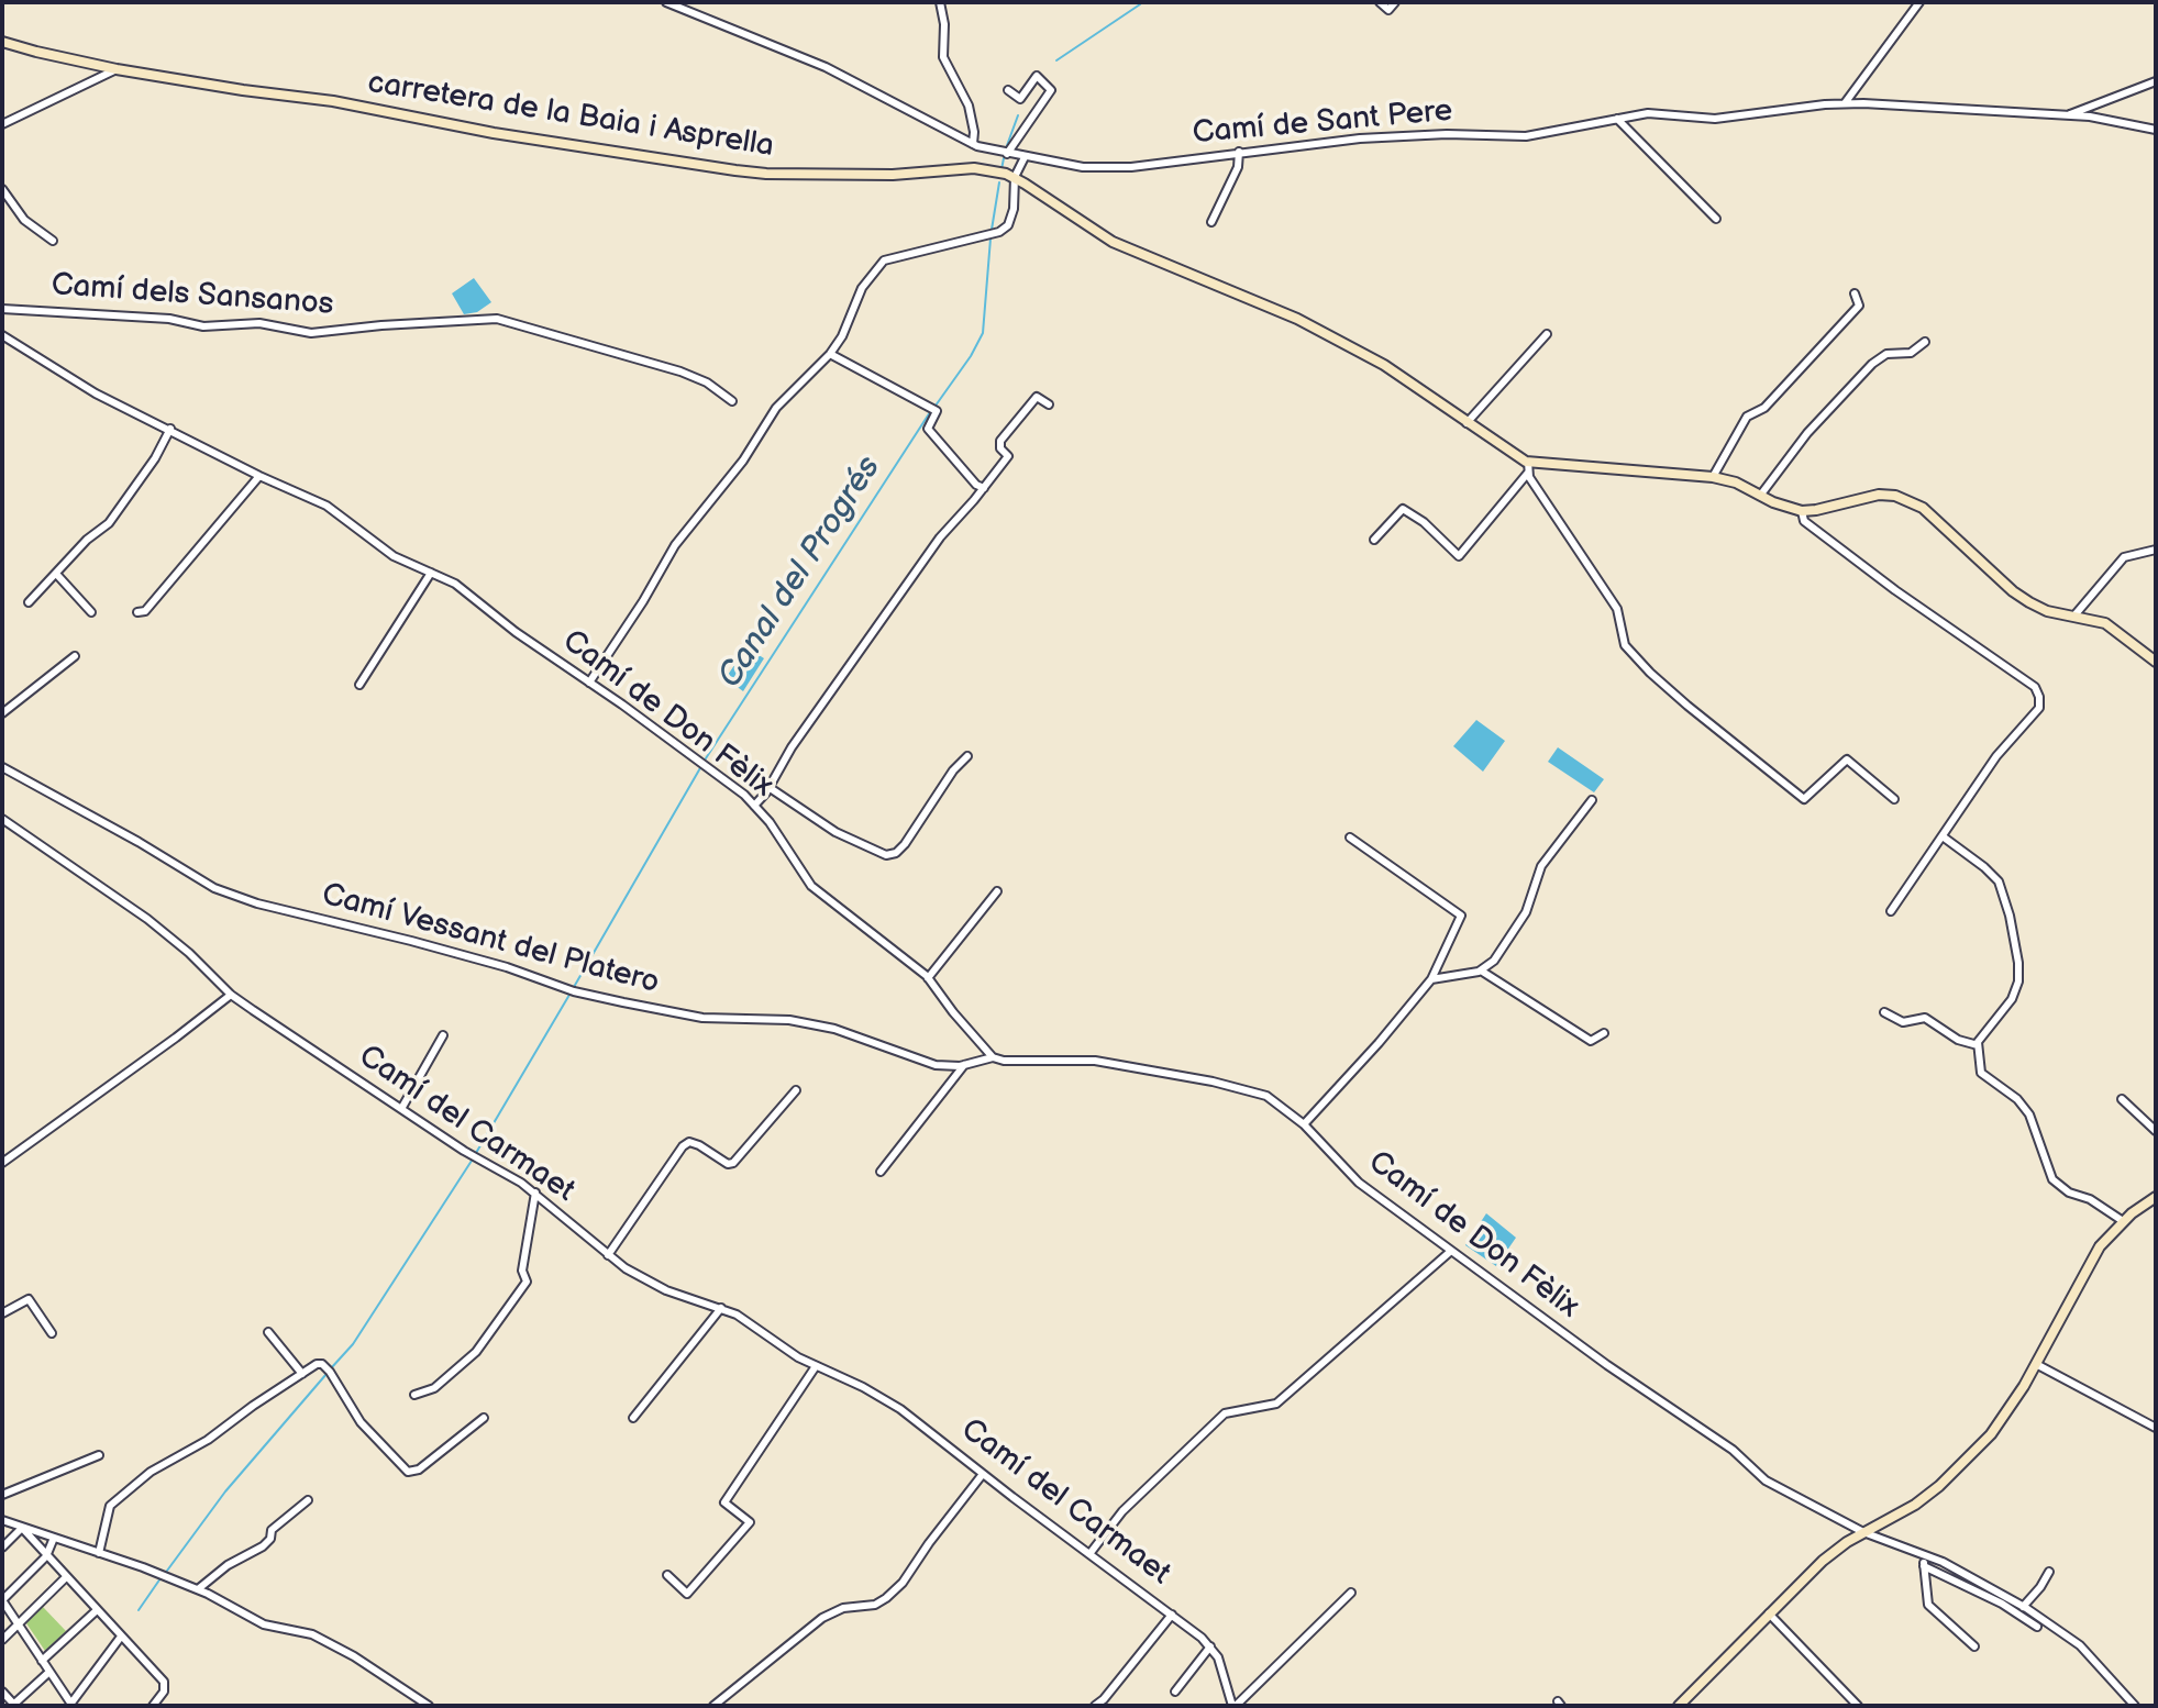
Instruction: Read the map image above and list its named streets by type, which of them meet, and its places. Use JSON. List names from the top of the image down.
{
  "streets": {
    "main road": ["carretera de la Baia i Asprella"],
    "street": [
      "Camí de Sant Pere",
      "Camí dels Sansanos",
      "Camí de Don Fèlix",
      "Camí Vessant del Platero",
      "Camí del Carmaet"
    ]
  },
  "crossings": [
    ["Camí de Don Fèlix", "Camí Vessant del Platero"]
  ],
  "water": ["Canal del Progrés"]
}
